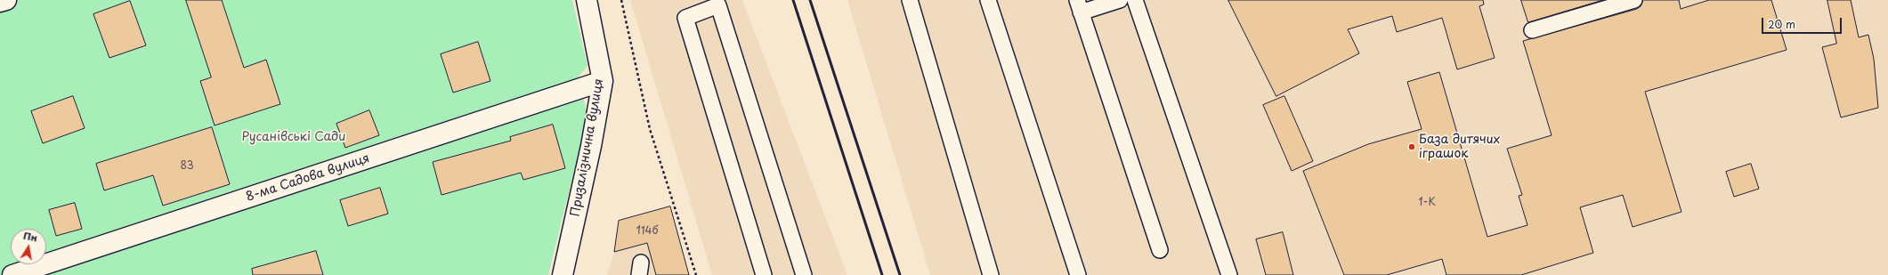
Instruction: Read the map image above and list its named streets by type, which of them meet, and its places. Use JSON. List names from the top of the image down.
{
  "streets": {
    "street": ["Призалізнична вулиця", "8-ма Садова вулиця"]
  },
  "crossings": [
    ["Призалізнична вулиця", "8-ма Садова вулиця"]
  ],
  "parks": ["Русанівські Сади"],
  "places": ["База дитячих іграшок"],
  "house_numbers": ["83", "1-К", "114б"],
  "scale_bar": "20 m",
  "north": "top"
}
